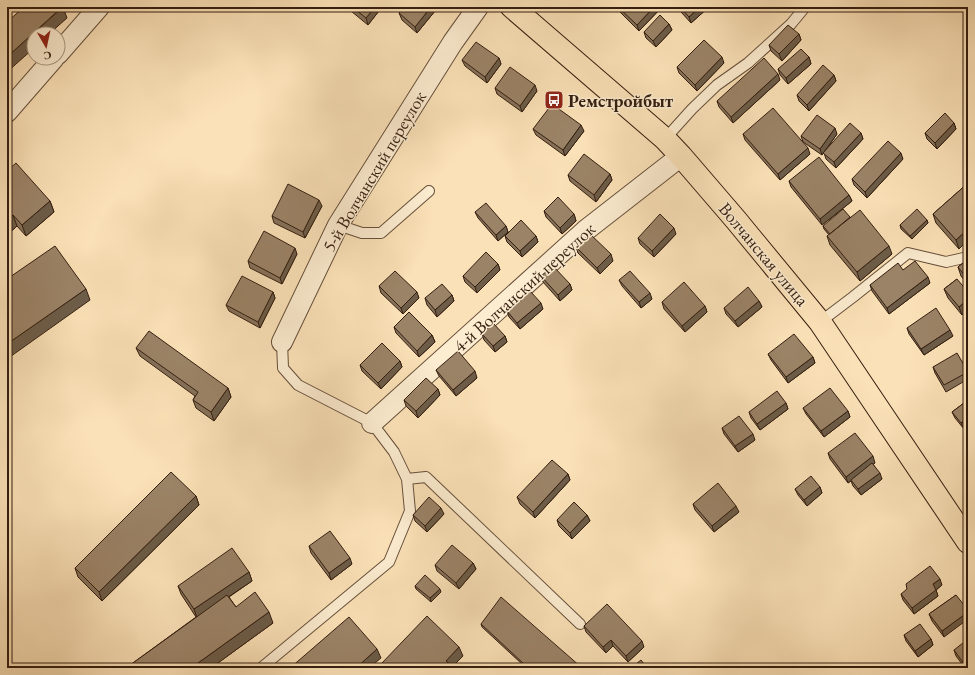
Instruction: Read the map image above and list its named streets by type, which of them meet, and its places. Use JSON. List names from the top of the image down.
{
  "streets": {
    "main road": ["Волчанская улица"],
    "street": ["5-й Волчанский переулок", "4-й Волчанский переулок"]
  },
  "crossings": [
    ["Волчанская улица", "4-й Волчанский переулок"]
  ],
  "places": {
    "bus stop": ["Ремстройбыт"]
  },
  "north": "bottom"
}
